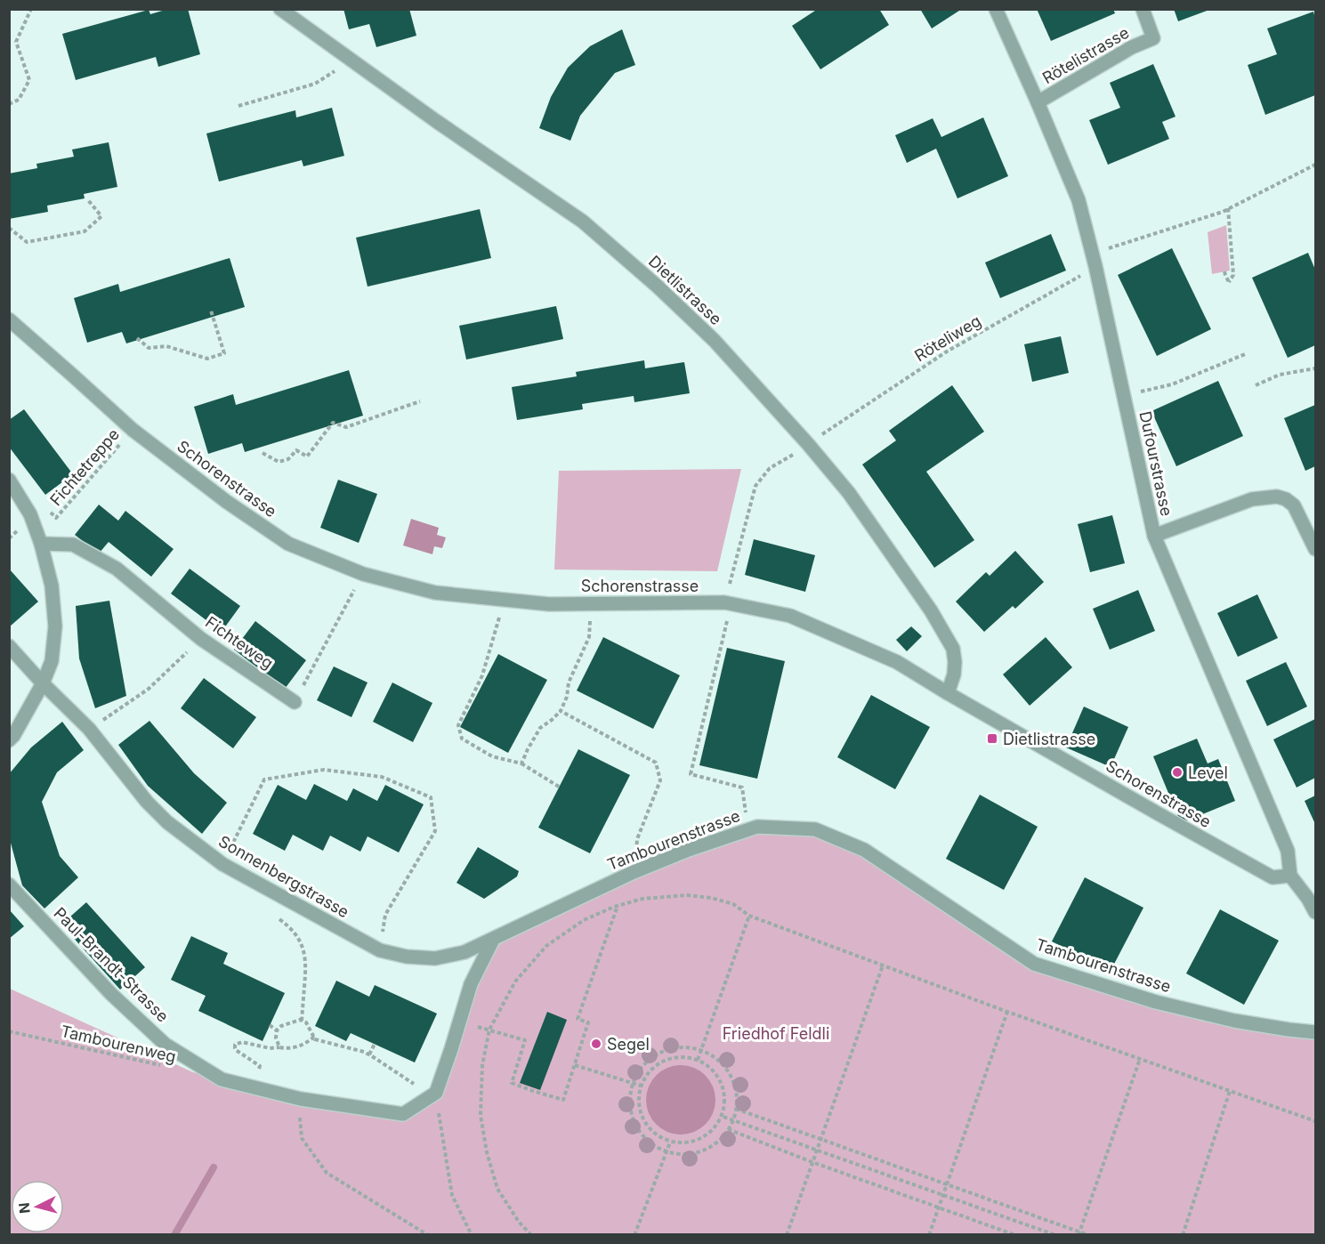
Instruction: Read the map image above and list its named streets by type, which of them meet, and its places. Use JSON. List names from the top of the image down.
{
  "streets": {
    "street": [
      "Rötelistrasse",
      "Dietlistrasse",
      "Dufourstrasse",
      "Schorenstrasse",
      "Fichteweg",
      "Tambourenstrasse",
      "Sonnenbergstrasse",
      "Paul-Brandt-Strasse"
    ],
    "path": ["Röteliweg", "Fichtetreppe", "Tambourenweg"]
  },
  "crossings": [
    ["Rötelistrasse", "Dufourstrasse"],
    ["Dietlistrasse", "Schorenstrasse"],
    ["Röteliweg", "Dufourstrasse"],
    ["Dufourstrasse", "Schorenstrasse"],
    ["Fichtetreppe", "Schorenstrasse"],
    ["Tambourenstrasse", "Sonnenbergstrasse"]
  ],
  "parks": ["Friedhof Feldli"],
  "places": {
    "transit": ["Dietlistrasse"],
    "other": ["Level", "Segel"]
  },
  "north": "left"
}
